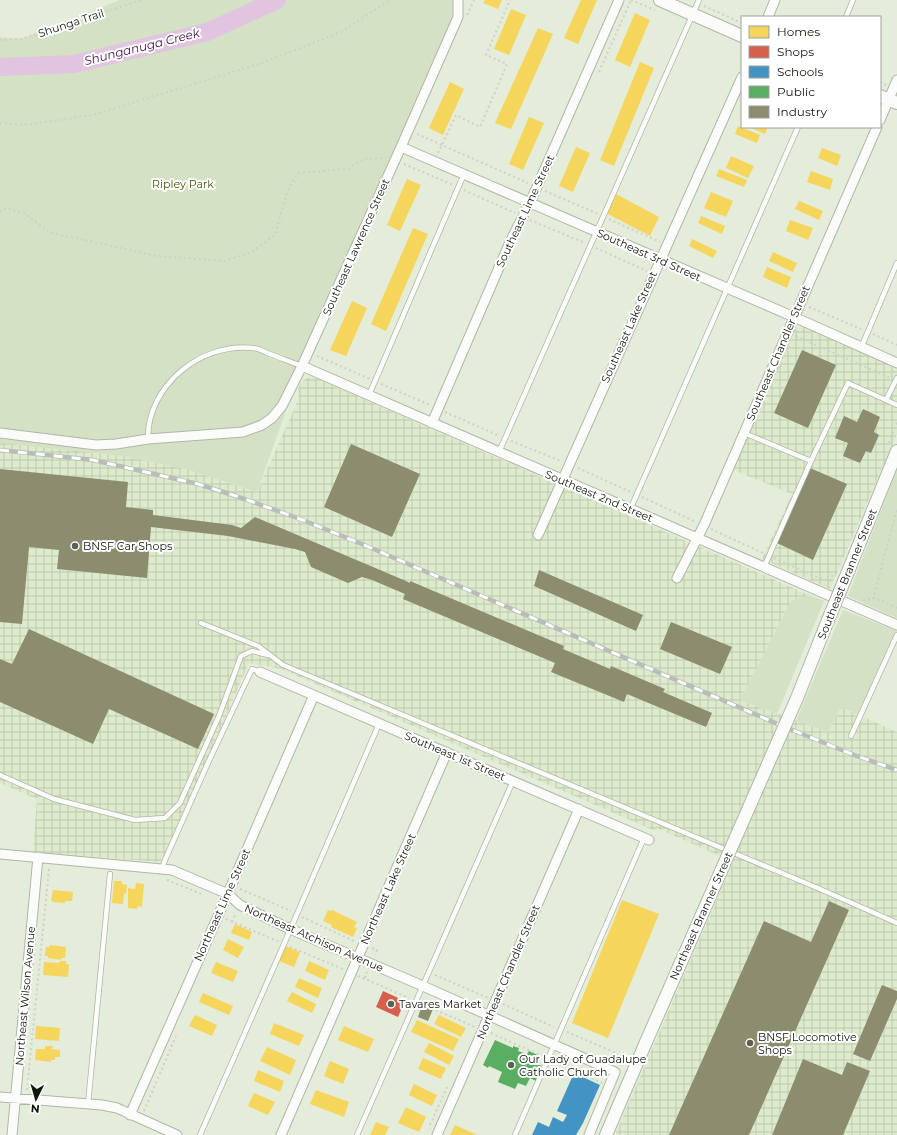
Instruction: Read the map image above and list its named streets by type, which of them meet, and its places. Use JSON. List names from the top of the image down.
{
  "streets": {
    "main road": ["Southeast Branner Street", "Northeast Branner Street"],
    "street": [
      "Southeast Lime Street",
      "Southeast Lawrence Street",
      "Southeast 3rd Street",
      "Southeast Lake Street",
      "Southeast Chandler Street",
      "Southeast 2nd Street",
      "Southeast 1st Street",
      "Northeast Lake Street",
      "Northeast Lime Street",
      "Northeast Atchison Avenue",
      "Northeast Chandler Street",
      "Northeast Wilson Avenue"
    ],
    "path": ["Shunga Trail"]
  },
  "crossings": [
    ["Southeast Lime Street", "Southeast 3rd Street"],
    ["Southeast Lime Street", "Southeast 2nd Street"],
    ["Southeast Lawrence Street", "Southeast 3rd Street"],
    ["Southeast Lawrence Street", "Southeast 2nd Street"],
    ["Southeast 3rd Street", "Southeast Lake Street"],
    ["Southeast 3rd Street", "Southeast Chandler Street"],
    ["Southeast Lake Street", "Southeast 2nd Street"],
    ["Southeast Chandler Street", "Southeast 2nd Street"],
    ["Southeast Branner Street", "Northeast Branner Street"],
    ["Southeast 1st Street", "Northeast Lake Street"],
    ["Southeast 1st Street", "Northeast Lime Street"],
    ["Southeast 1st Street", "Northeast Chandler Street"],
    ["Northeast Lake Street", "Northeast Atchison Avenue"],
    ["Northeast Lime Street", "Northeast Atchison Avenue"],
    ["Northeast Atchison Avenue", "Northeast Chandler Street"],
    ["Northeast Atchison Avenue", "Northeast Wilson Avenue"]
  ],
  "water": ["Shunganuga Creek"],
  "parks": ["Ripley Park"],
  "places": [
    "BNSF Car Shops",
    "Tavares Market",
    "BNSF Locomotive Shops",
    "Our Lady of Guadalupe Catholic Church"
  ],
  "legend": [
    "Homes",
    "Shops",
    "Schools",
    "Public",
    "Industry"
  ],
  "north": "bottom"
}
